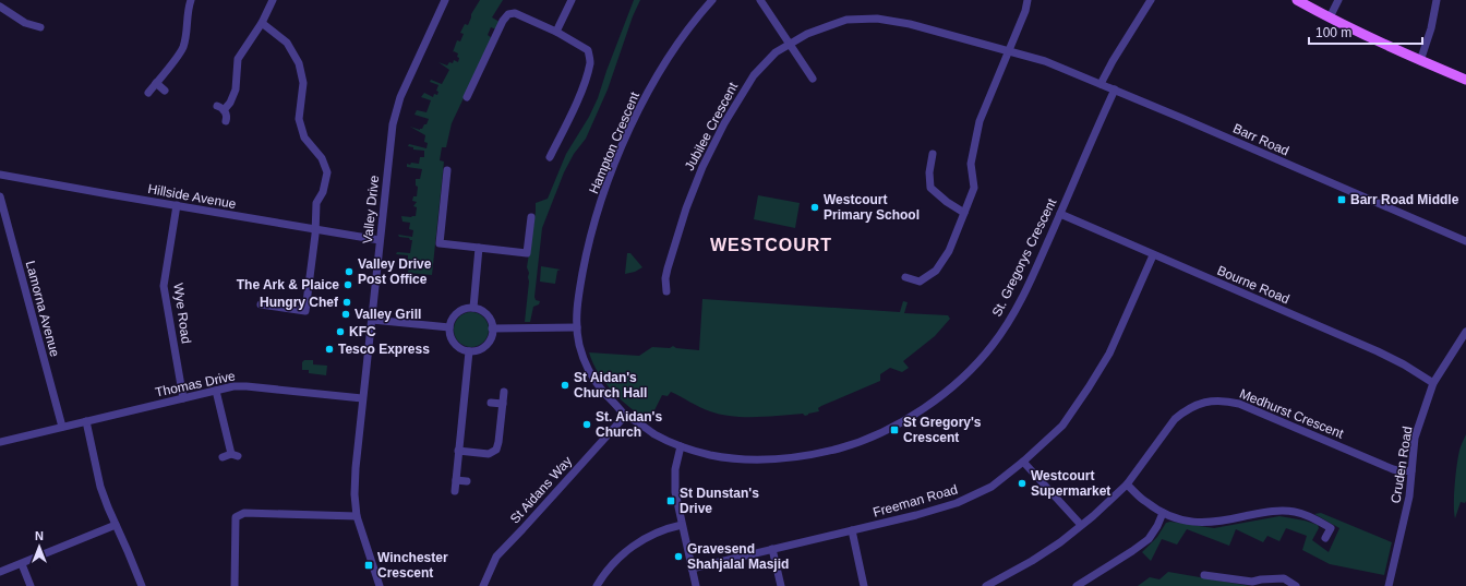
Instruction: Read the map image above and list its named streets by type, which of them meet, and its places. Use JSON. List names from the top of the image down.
{
  "streets": {
    "street": [
      "Jubilee Crescent",
      "Barr Road",
      "Hampton Crescent",
      "Hillside Avenue",
      "Valley Drive",
      "St. Gregorys Crescent",
      "Bourne Road",
      "Lamorna Avenue",
      "Wye Road",
      "Thomas Drive",
      "Medhurst Crescent",
      "Cruden Road",
      "St Aidans Way",
      "Freeman Road"
    ]
  },
  "crossings": [
    ["Jubilee Crescent", "Barr Road"],
    ["Barr Road", "St. Gregorys Crescent"],
    ["Hillside Avenue", "Valley Drive"],
    ["Hillside Avenue", "Wye Road"],
    ["Valley Drive", "Thomas Drive"],
    ["St. Gregorys Crescent", "Bourne Road"],
    ["St. Gregorys Crescent", "St Aidans Way"],
    ["Bourne Road", "Cruden Road"],
    ["Bourne Road", "Freeman Road"],
    ["Wye Road", "Thomas Drive"],
    ["Medhurst Crescent", "Cruden Road"]
  ],
  "districts": ["WESTCOURT"],
  "places": {
    "transit": [
      "Barr Road Middle",
      "St Gregory's Crescent",
      "St Dunstan's Drive",
      "Winchester Crescent"
    ],
    "other": [
      "Westcourt Primary School",
      "Valley Drive Post Office",
      "The Ark & Plaice",
      "Hungry Chef",
      "Valley Grill",
      "KFC",
      "Tesco Express",
      "St Aidan's Church Hall",
      "St. Aidan's Church",
      "Westcourt Supermarket",
      "Gravesend Shahjalal Masjid"
    ]
  },
  "scale_bar": "100 m",
  "north": "top"
}
